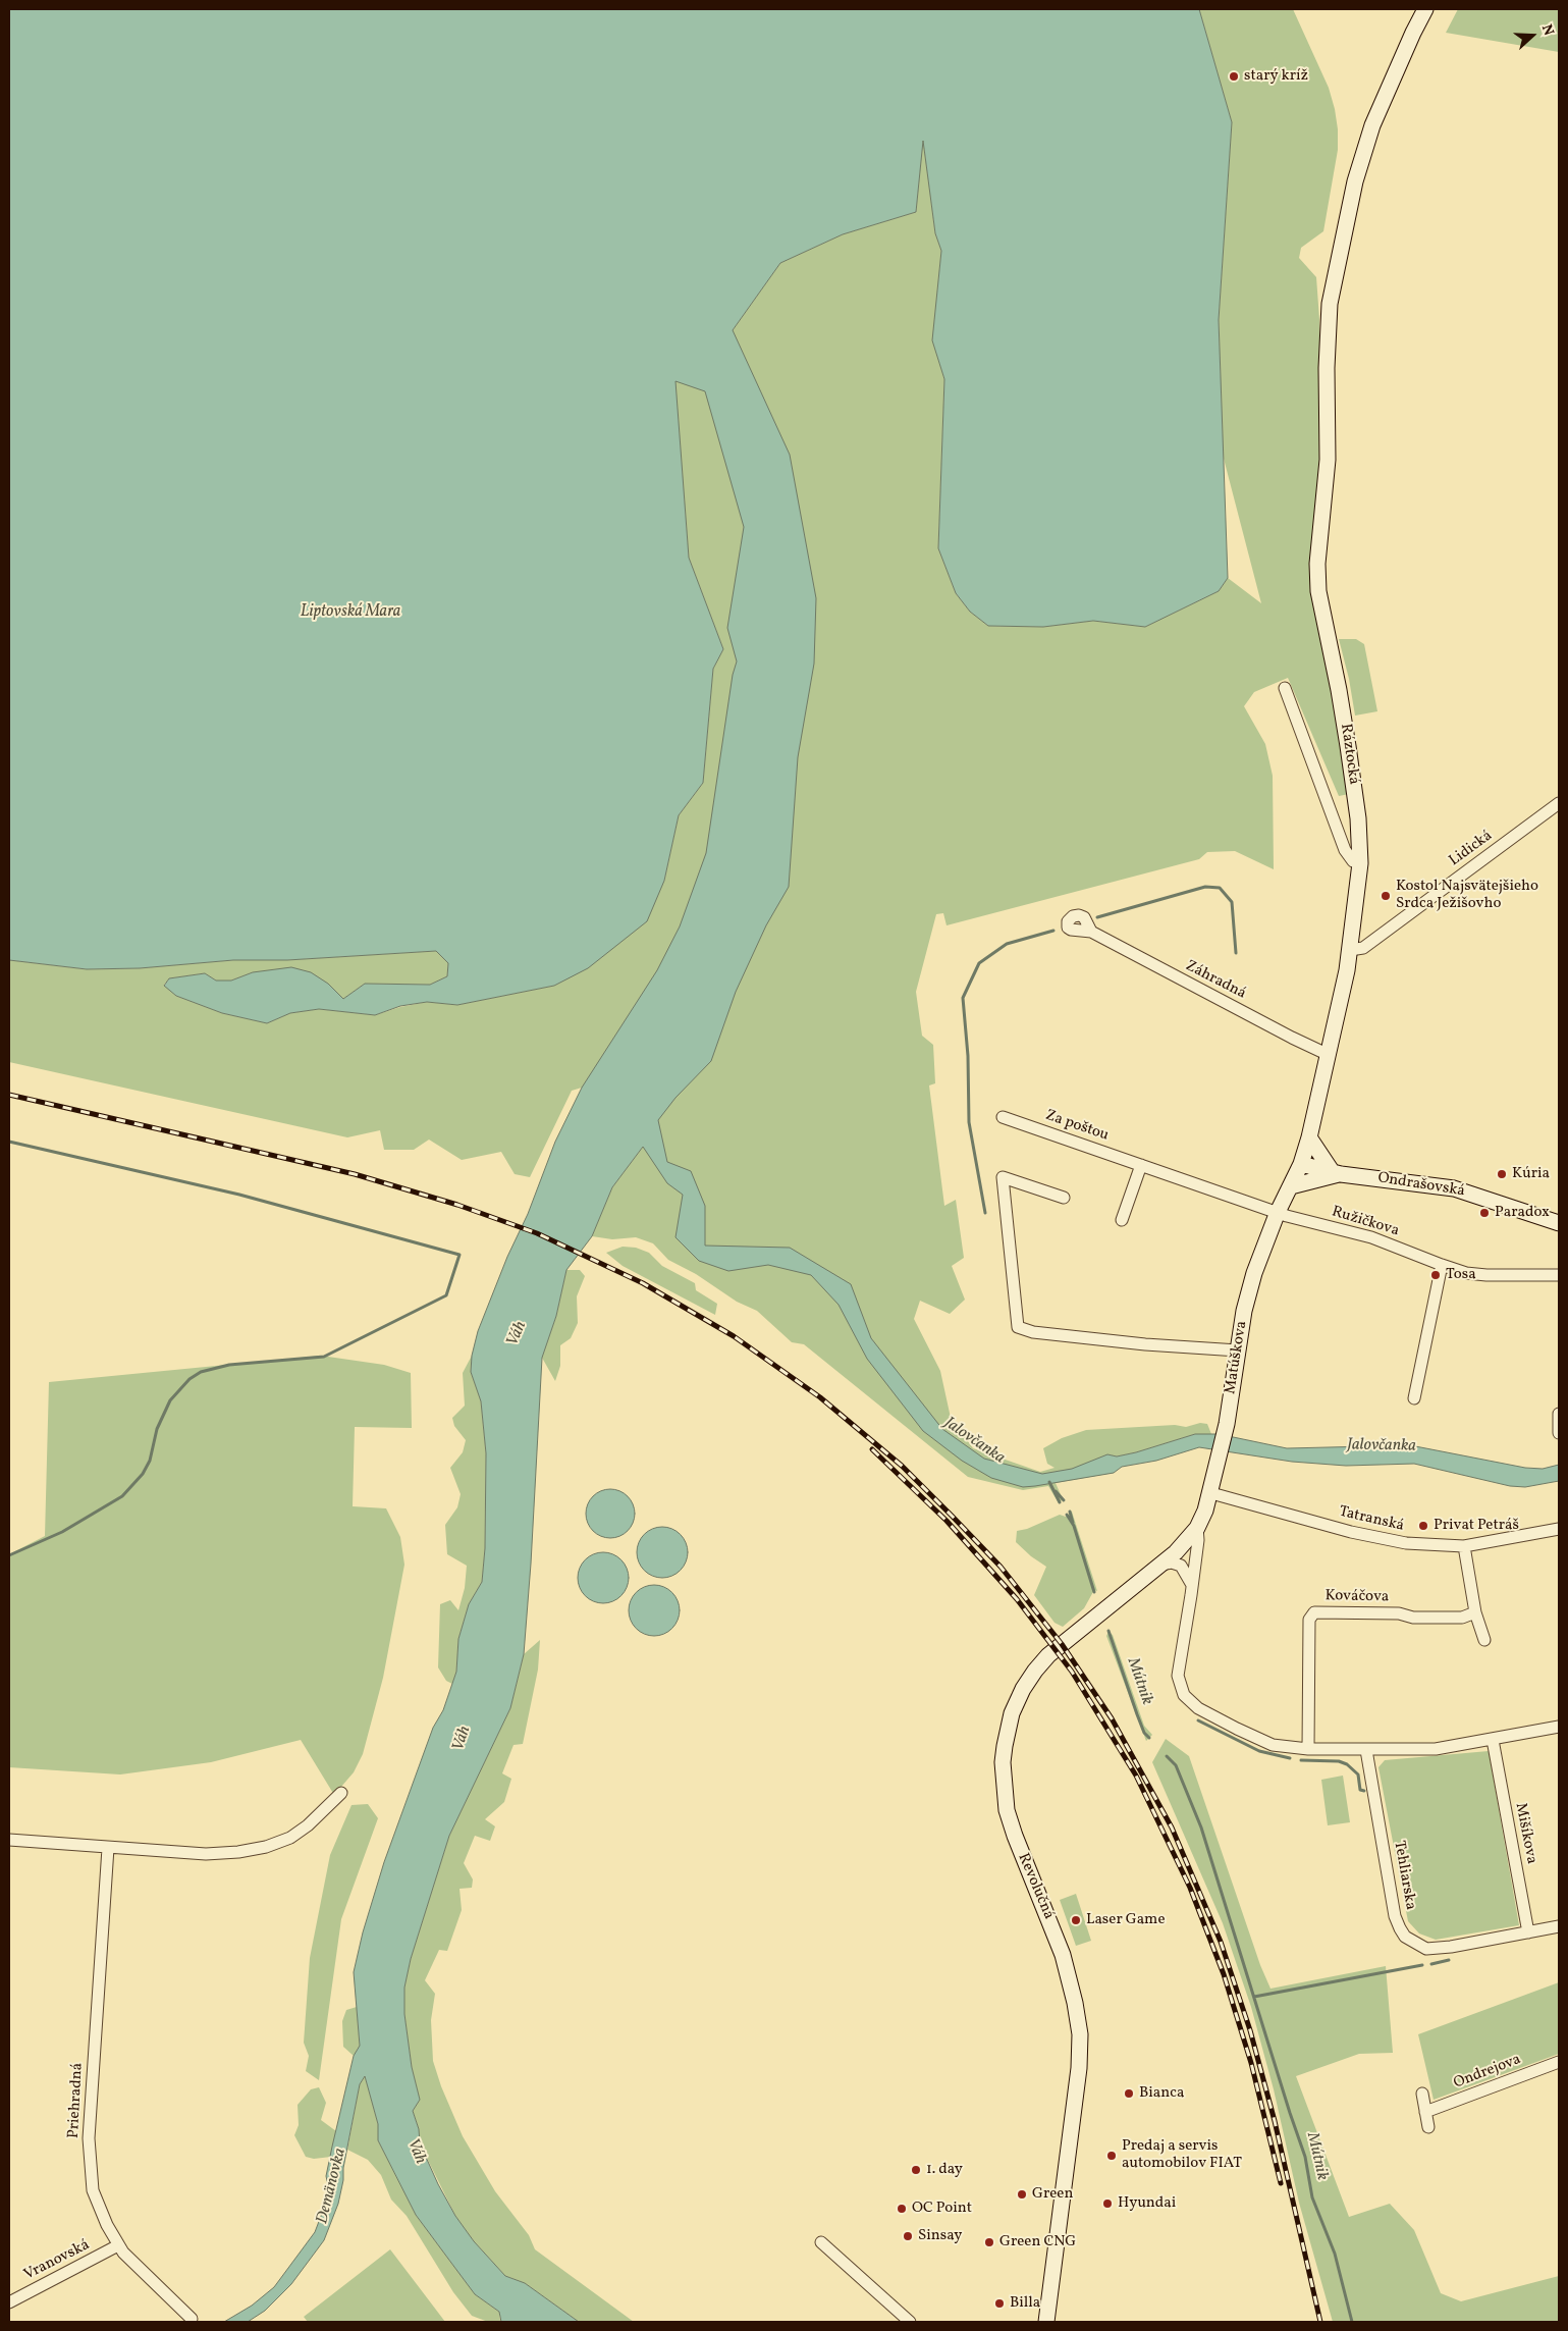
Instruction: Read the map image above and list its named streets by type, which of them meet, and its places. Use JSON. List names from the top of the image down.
{
  "streets": {
    "main road": [
      "Ráztocká",
      "Ondrašovská",
      "Matúškova",
      "Revolučná"
    ],
    "street": [
      "Lidická",
      "Záhradná",
      "Za poštou",
      "Ružičkova",
      "Tatranská",
      "Kováčova",
      "Mišíkova",
      "Tehliarska",
      "Ondrejova",
      "Priehradná",
      "Vranovská"
    ]
  },
  "crossings": [
    ["Ráztocká", "Lidická"],
    ["Ráztocká", "Záhradná"],
    ["Ráztocká", "Matúškova"],
    ["Za poštou", "Ružičkova"],
    ["Za poštou", "Matúškova"],
    ["Ondrašovská", "Matúškova"],
    ["Ružičkova", "Matúškova"],
    ["Matúškova", "Tatranská"],
    ["Matúškova", "Kováčova"],
    ["Matúškova", "Revolučná"],
    ["Mišíkova", "Tehliarska"],
    ["Priehradná", "Vranovská"]
  ],
  "water": [
    "Liptovská Mara",
    "Váh",
    "Jalovčanka",
    "Mútnik",
    "Demänovka"
  ],
  "places": [
    "starý kríž",
    "Kostol Najsvätejšieho Srdca Ježišovho",
    "Kúria",
    "Paradox",
    "Tosa",
    "Privat Petráš",
    "Laser Game",
    "Bianca",
    "Predaj a servis automobilov FIAT",
    "1. day",
    "Green",
    "Hyundai",
    "OC Point",
    "Sinsay",
    "Green CNG",
    "Billa"
  ],
  "north": "right"
}
